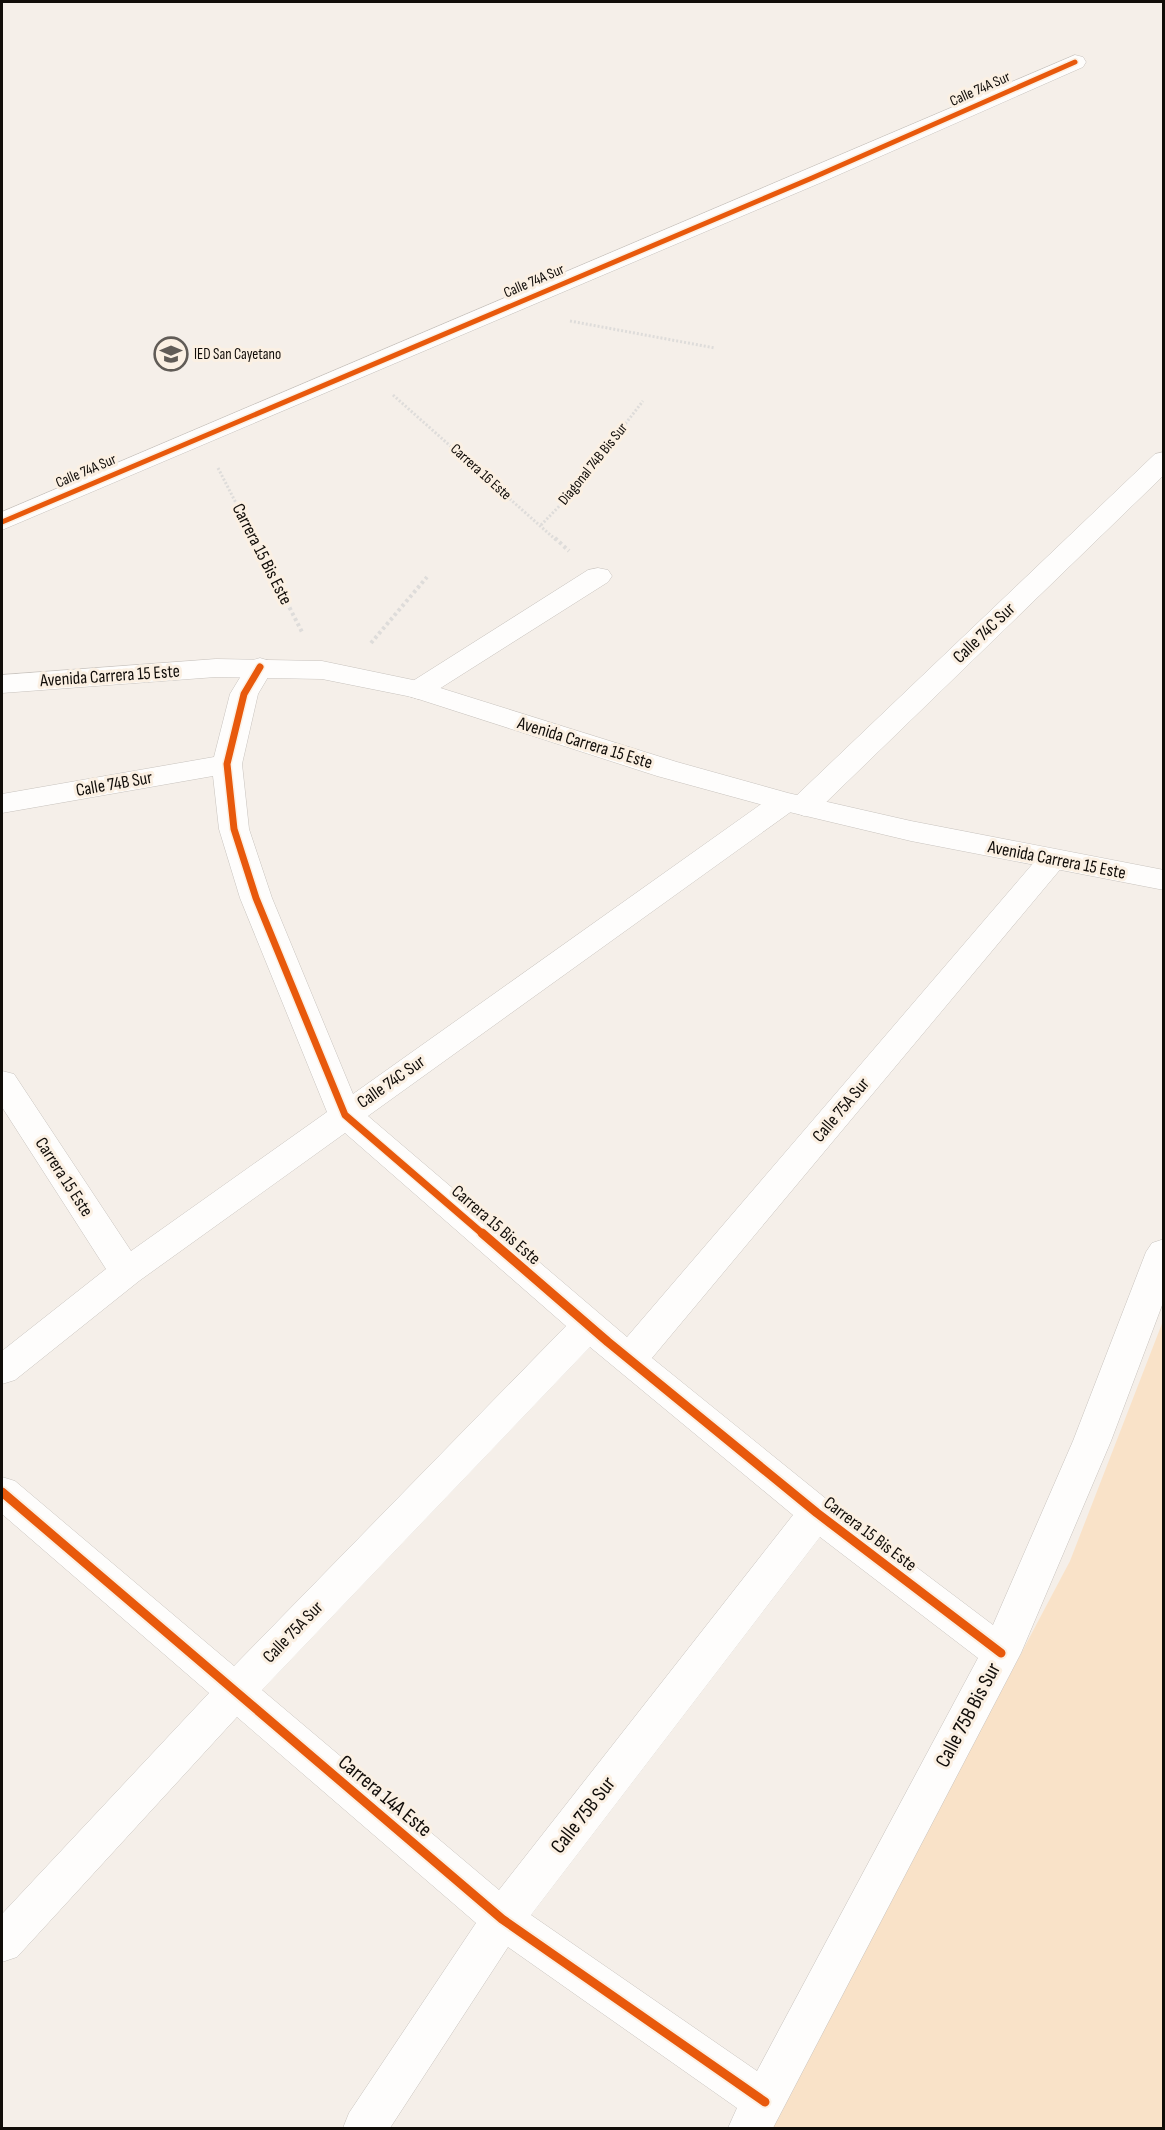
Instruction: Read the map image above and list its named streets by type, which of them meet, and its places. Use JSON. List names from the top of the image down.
{
  "streets": {
    "street": [
      "Calle 74A Sur",
      "Carrera 15 Bis Este",
      "Calle 74C Sur",
      "Avenida Carrera 15 Este",
      "Calle 74B Sur",
      "Calle 75A Sur",
      "Carrera 15 Este",
      "Calle 75B Bis Sur",
      "Carrera 14A Este",
      "Calle 75B Sur"
    ],
    "path": ["Diagonal 74B Bis Sur", "Carrera 16 Este"]
  },
  "crossings": [
    ["Calle 74A Sur", "Carrera 16 Este"],
    ["Calle 74A Sur", "Carrera 15 Bis Este"],
    ["Diagonal 74B Bis Sur", "Carrera 16 Este"],
    ["Carrera 15 Bis Este", "Calle 74C Sur"],
    ["Carrera 15 Bis Este", "Avenida Carrera 15 Este"],
    ["Carrera 15 Bis Este", "Calle 74B Sur"],
    ["Carrera 15 Bis Este", "Calle 75A Sur"],
    ["Carrera 15 Bis Este", "Calle 75B Bis Sur"],
    ["Carrera 15 Bis Este", "Calle 75B Sur"],
    ["Calle 74C Sur", "Avenida Carrera 15 Este"],
    ["Calle 74C Sur", "Carrera 15 Este"],
    ["Avenida Carrera 15 Este", "Calle 75A Sur"],
    ["Calle 75A Sur", "Carrera 14A Este"],
    ["Calle 75B Bis Sur", "Carrera 14A Este"],
    ["Carrera 14A Este", "Calle 75B Sur"]
  ],
  "places": {
    "school or university": ["IED San Cayetano"]
  }
}
